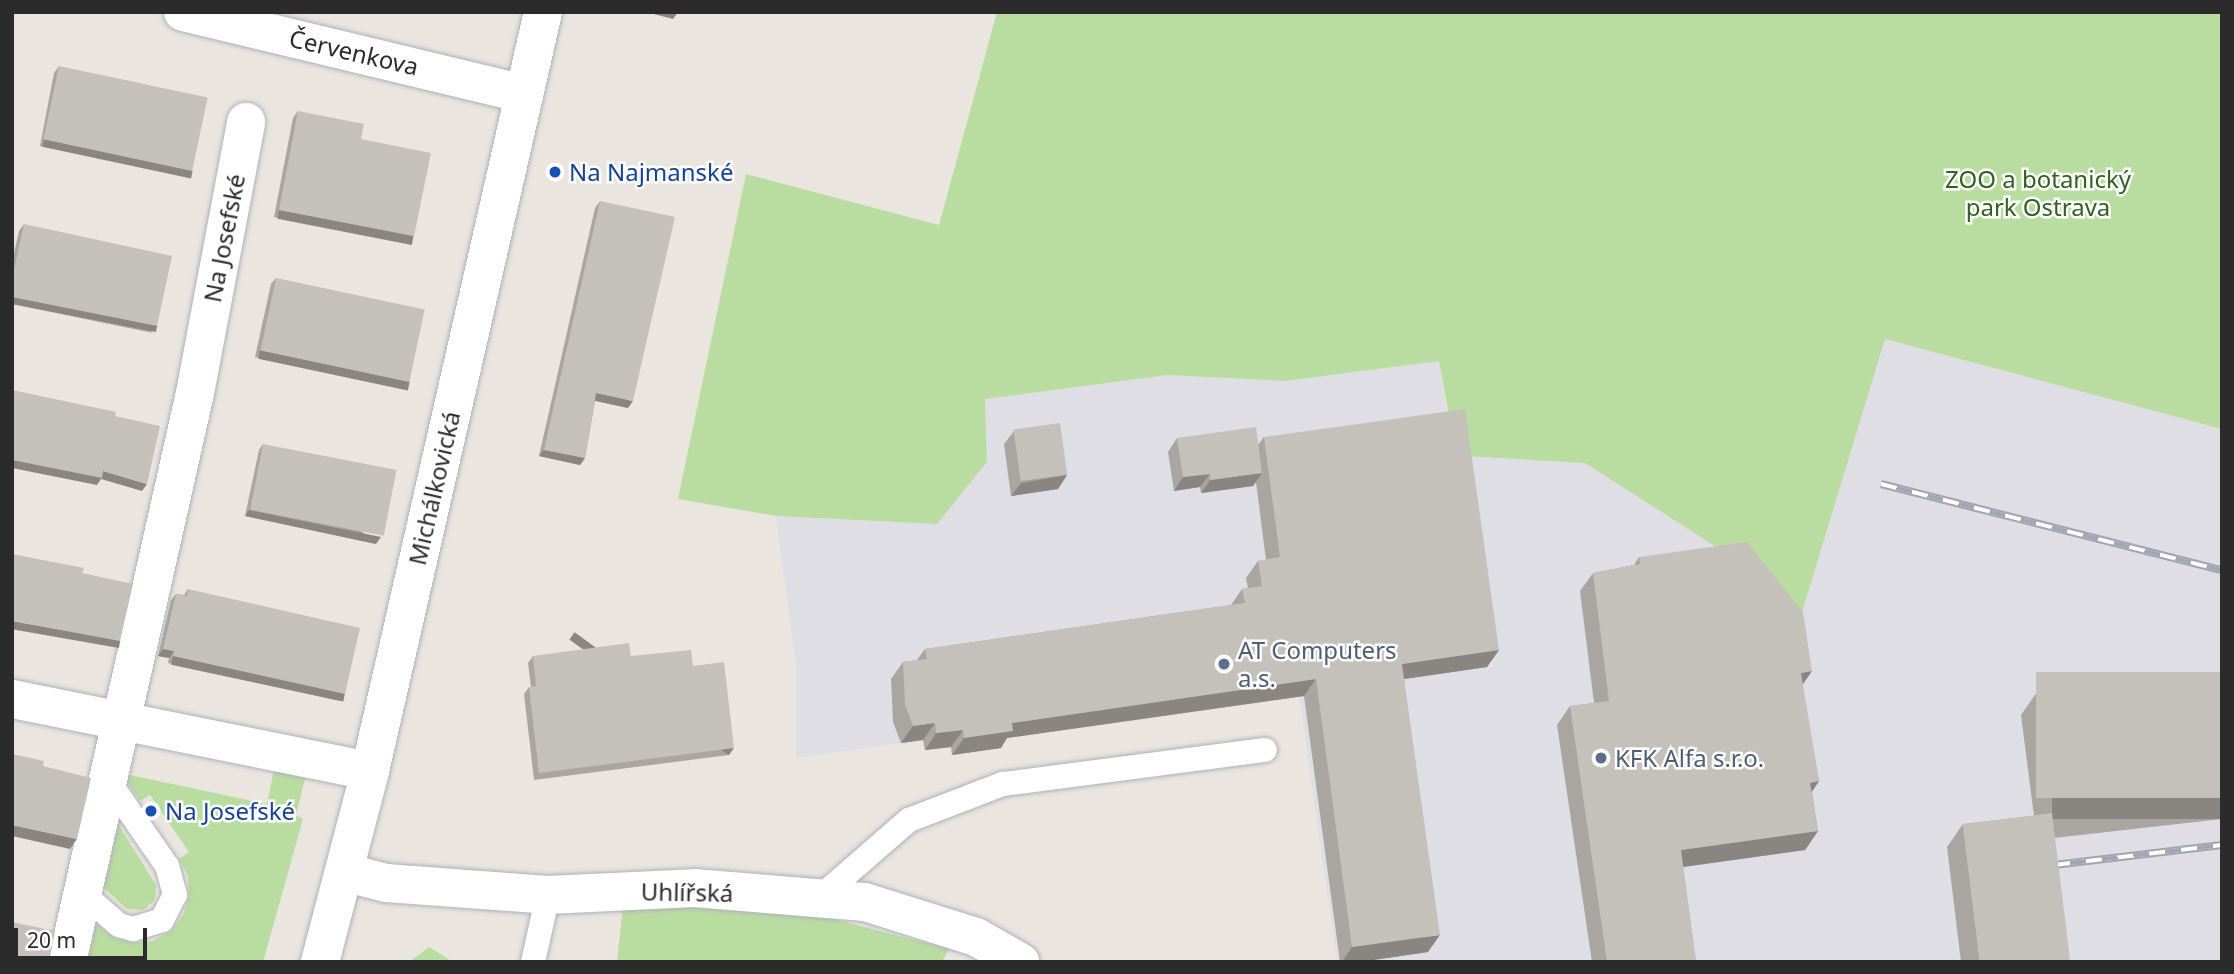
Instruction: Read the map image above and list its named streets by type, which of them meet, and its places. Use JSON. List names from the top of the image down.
{
  "streets": {
    "street": [
      "Červenkova",
      "Na Josefské",
      "Michálkovická",
      "Uhlířská"
    ]
  },
  "crossings": [
    ["Červenkova", "Michálkovická"],
    ["Michálkovická", "Uhlířská"]
  ],
  "parks": ["ZOO a botanický park Ostrava"],
  "places": [
    "Na Najmanské",
    "AT Computers a.s.",
    "KFK Alfa s.r.o.",
    "Na Josefské"
  ],
  "scale_bar": "20 m"
}
